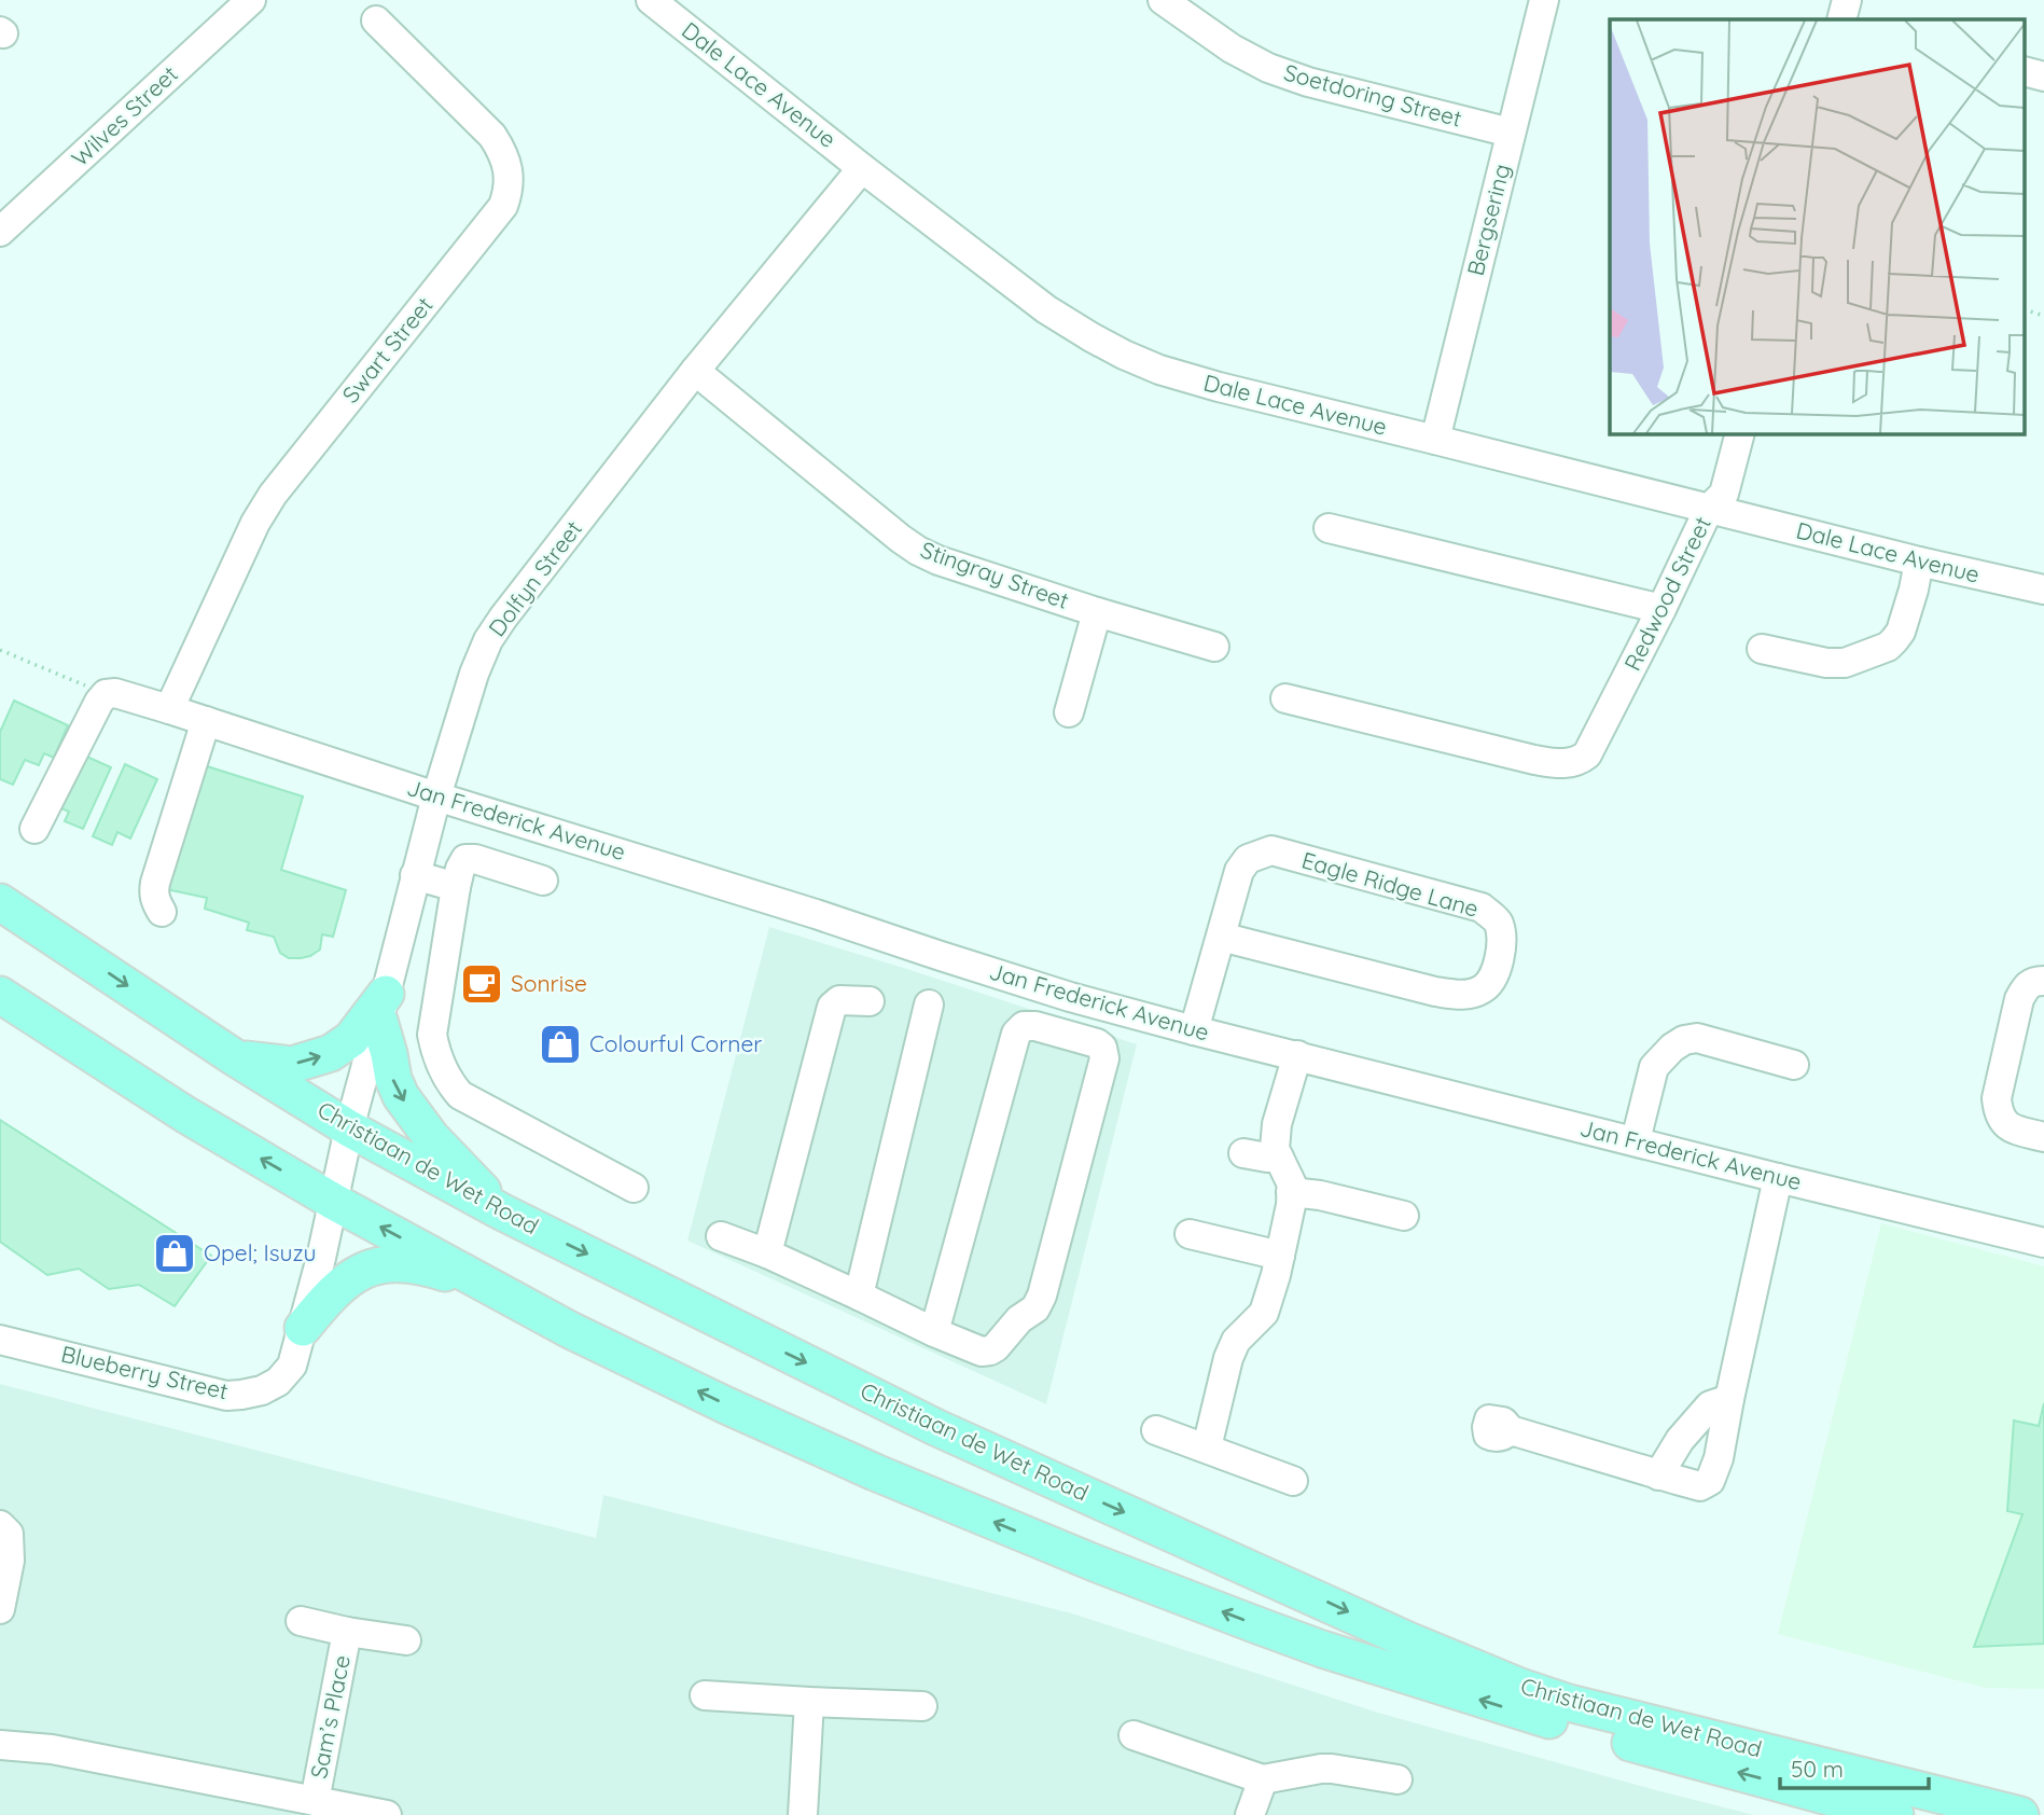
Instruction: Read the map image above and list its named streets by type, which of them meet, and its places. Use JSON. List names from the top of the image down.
{
  "streets": {
    "main road": ["Christiaan de Wet Road"],
    "street": [
      "Dale Lace Avenue",
      "Soetdoring Street",
      "Wilves Street",
      "Bergsering",
      "Swart Street",
      "Stingray Street",
      "Dolfyn Street",
      "Redwood Street",
      "Jan Frederick Avenue",
      "Eagle Ridge Lane",
      "Blueberry Street",
      "Sam’s Place"
    ]
  },
  "crossings": [
    ["Dale Lace Avenue", "Bergsering"],
    ["Dale Lace Avenue", "Dolfyn Street"],
    ["Dale Lace Avenue", "Redwood Street"],
    ["Soetdoring Street", "Bergsering"],
    ["Swart Street", "Jan Frederick Avenue"],
    ["Stingray Street", "Dolfyn Street"],
    ["Dolfyn Street", "Jan Frederick Avenue"],
    ["Dolfyn Street", "Christiaan de Wet Road"],
    ["Dolfyn Street", "Blueberry Street"],
    ["Jan Frederick Avenue", "Eagle Ridge Lane"],
    ["Christiaan de Wet Road", "Blueberry Street"]
  ],
  "places": {
    "cafe": ["Sonrise"],
    "shop": ["Colourful Corner", "Opel; Isuzu"]
  },
  "scale_bar": "50 m"
}
